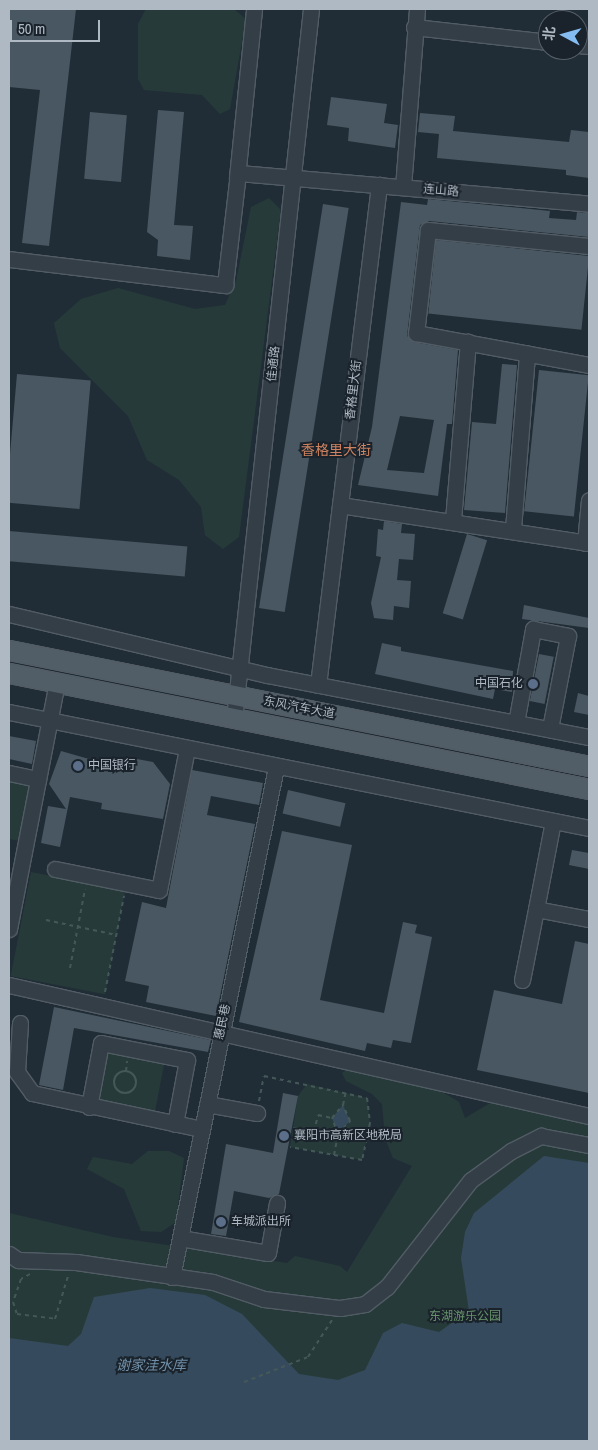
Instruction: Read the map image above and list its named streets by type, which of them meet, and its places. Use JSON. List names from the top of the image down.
{
  "streets": {
    "main road": ["东风汽车大道"],
    "street": [
      "连山路",
      "佳通路",
      "香格里大街",
      "惠民巷"
    ]
  },
  "crossings": [
    ["连山路", "佳通路"],
    ["连山路", "香格里大街"],
    ["佳通路", "东风汽车大道"]
  ],
  "districts": ["香格里大街"],
  "water": ["谢家洼水库"],
  "parks": ["东湖游乐公园"],
  "places": [
    "中国石化",
    "中国银行",
    "襄阳市高新区地税局",
    "车城派出所"
  ],
  "scale_bar": "50 m",
  "north": "left"
}
